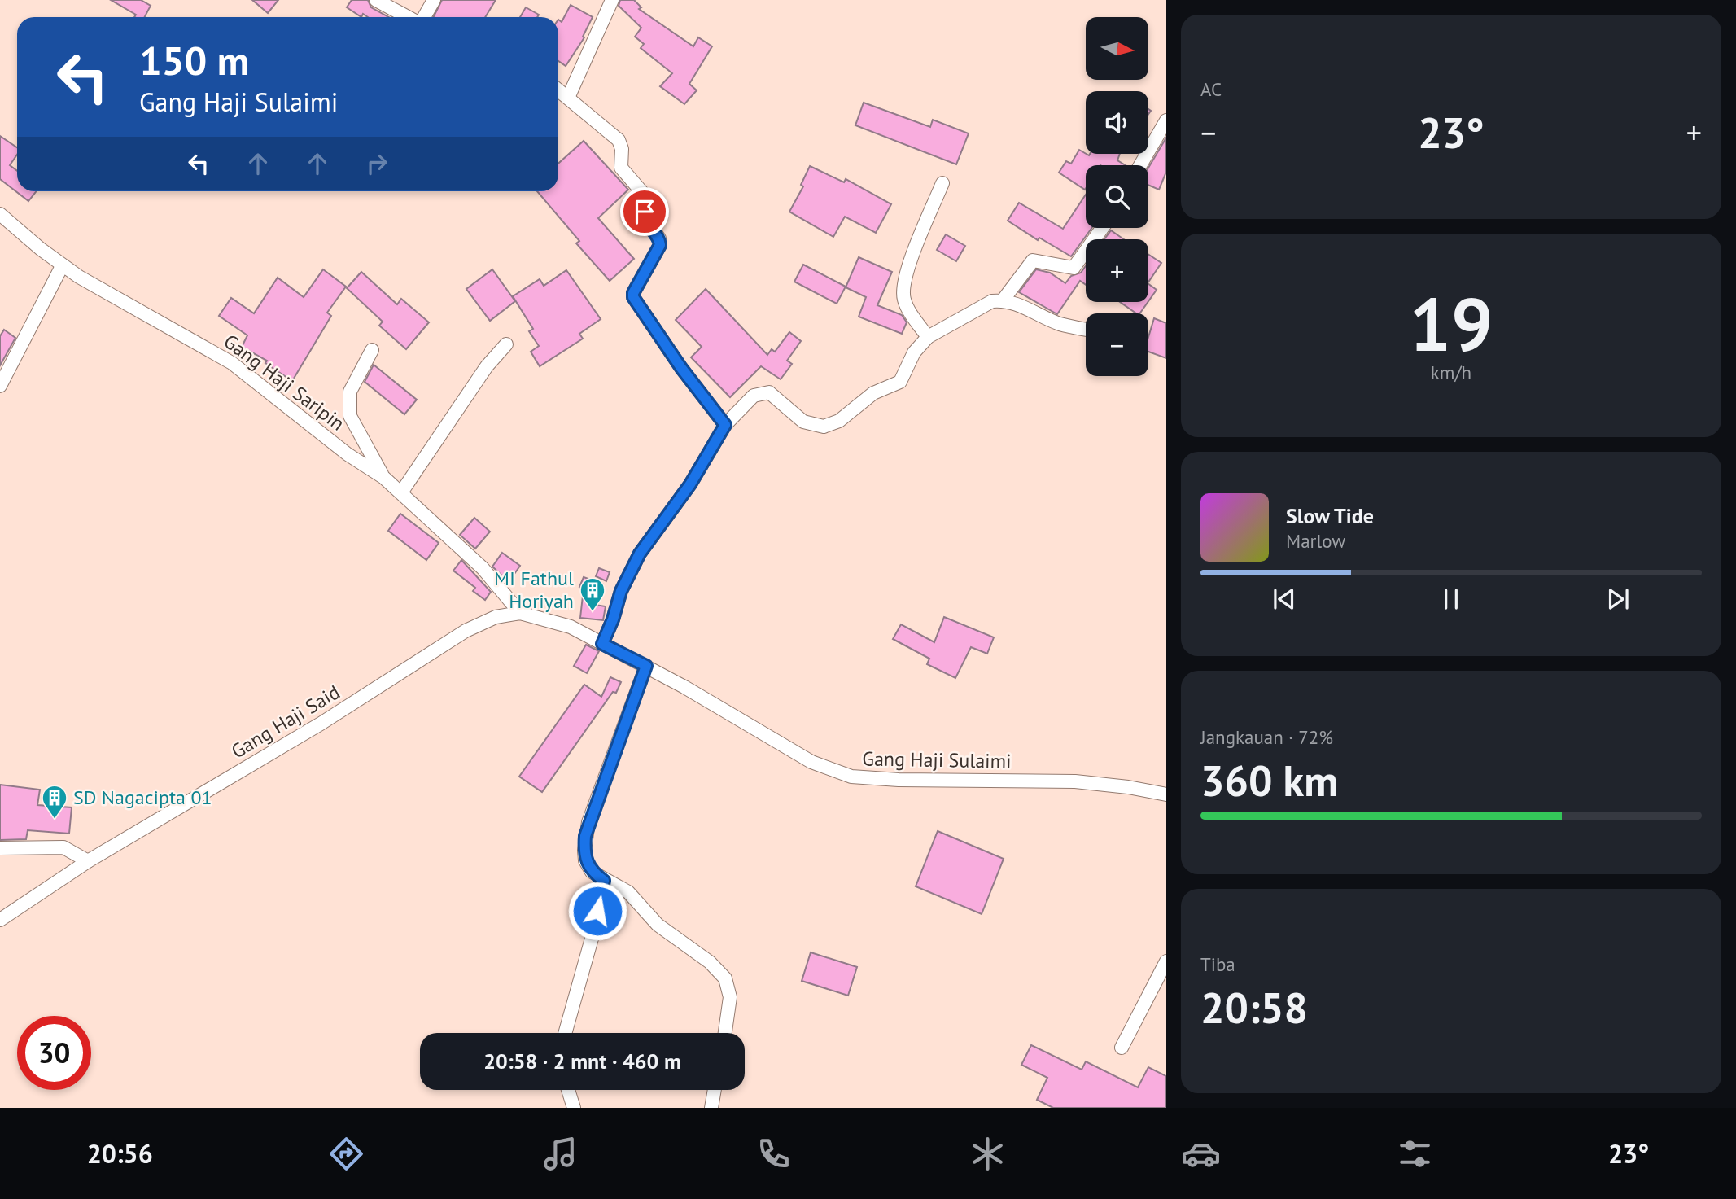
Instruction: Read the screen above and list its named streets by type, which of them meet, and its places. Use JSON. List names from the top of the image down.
{
  "streets": {
    "street": ["Gang Haji Saripin", "Gang Haji Said", "Gang Haji Sulaimi"]
  },
  "crossings": [
    ["Gang Haji Saripin", "Gang Haji Said"],
    ["Gang Haji Said", "Gang Haji Sulaimi"]
  ],
  "places": {
    "building": ["MI Fathul Horiyah", "SD Nagacipta 01"]
  },
  "north": "right",
  "page": {
    "tile": [
      "AC",
      ["19", "km/h"],
      ["Jangkauan · 72%", "360 km"],
      ["Tiba", "20:58"]
    ],
    "map_buttons": ["+", "−"],
    "turn": ["150 m", "Gang Haji Sulaimi"],
    "heat": ["−", "23°", "+"],
    "song": ["Slow Tide", "Marlow"],
    "limit": "30",
    "trip": "20:58 · 2 mnt · 460 m",
    "tabs": ["20:56", "23°"]
  }
}
